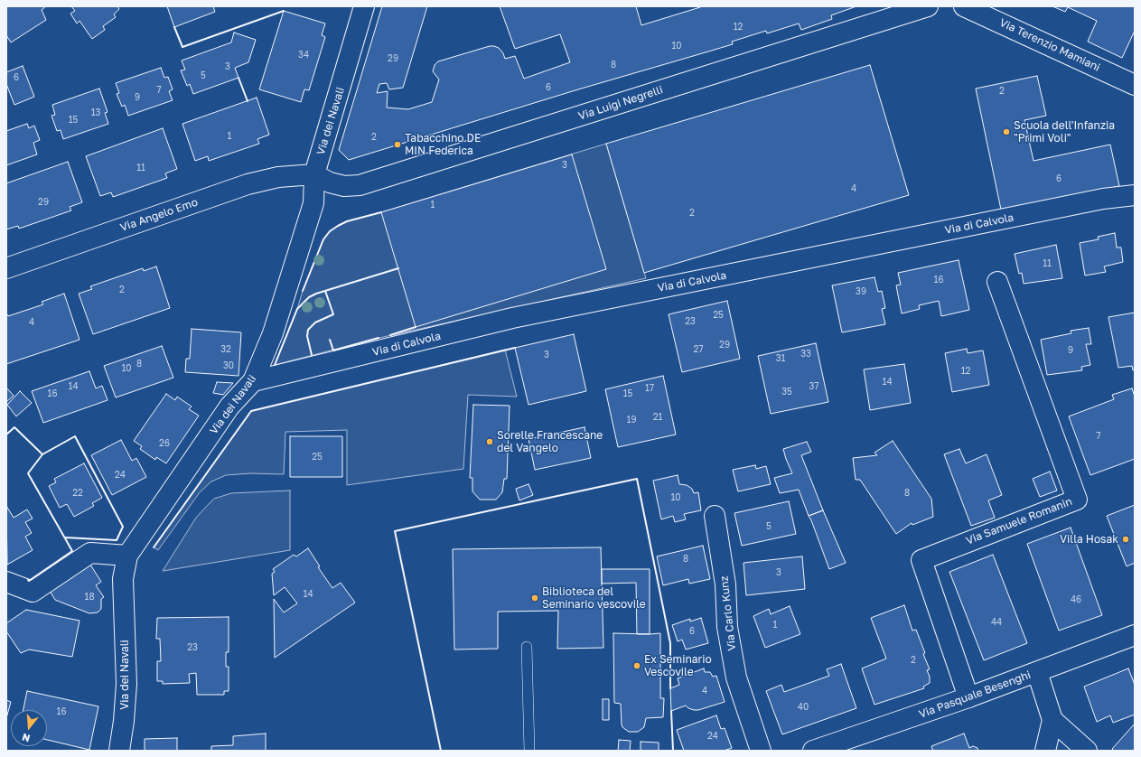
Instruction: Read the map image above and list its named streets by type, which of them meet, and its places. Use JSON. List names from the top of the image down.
{
  "streets": {
    "street": [
      "Via Terenzio Mamiani",
      "Via Luigi Negrelli",
      "Via dei Navali",
      "Via Angelo Emo",
      "Via di Calvola",
      "Via Samuele Romanin",
      "Via Carlo Kunz",
      "Via Pasquale Besenghi"
    ]
  },
  "crossings": [
    ["Via Luigi Negrelli", "Via dei Navali"],
    ["Via Luigi Negrelli", "Via Angelo Emo"],
    ["Via dei Navali", "Via Angelo Emo"],
    ["Via dei Navali", "Via di Calvola"],
    ["Via Samuele Romanin", "Via Pasquale Besenghi"]
  ],
  "places": [
    "Scuola dell'Infanzia \"Primi Voli\"",
    "Tabacchino DE MIN Federica",
    "Sorelle Francescane del Vangelo",
    "Villa Hosak",
    "Biblioteca del Seminario vescovile",
    "Ex Seminario Vescovile"
  ],
  "house_numbers": [
    "12",
    "10",
    "34",
    "29",
    "8",
    "3",
    "5",
    "6",
    "6",
    "7",
    "2",
    "9",
    "13",
    "15",
    "1",
    "2",
    "3",
    "11",
    "6",
    "4",
    "29",
    "1",
    "2",
    "11",
    "16",
    "2",
    "39",
    "25",
    "23",
    "4",
    "29",
    "32",
    "27",
    "9",
    "33",
    "3",
    "31",
    "8",
    "30",
    "10",
    "12",
    "14",
    "14",
    "37",
    "17",
    "35",
    "16",
    "15",
    "21",
    "19",
    "7",
    "26",
    "25",
    "24",
    "22",
    "8",
    "10",
    "5",
    "8",
    "3",
    "14",
    "18",
    "46",
    "44",
    "1",
    "6",
    "23",
    "2",
    "4",
    "40",
    "16",
    "24"
  ],
  "north": "bottom"
}
